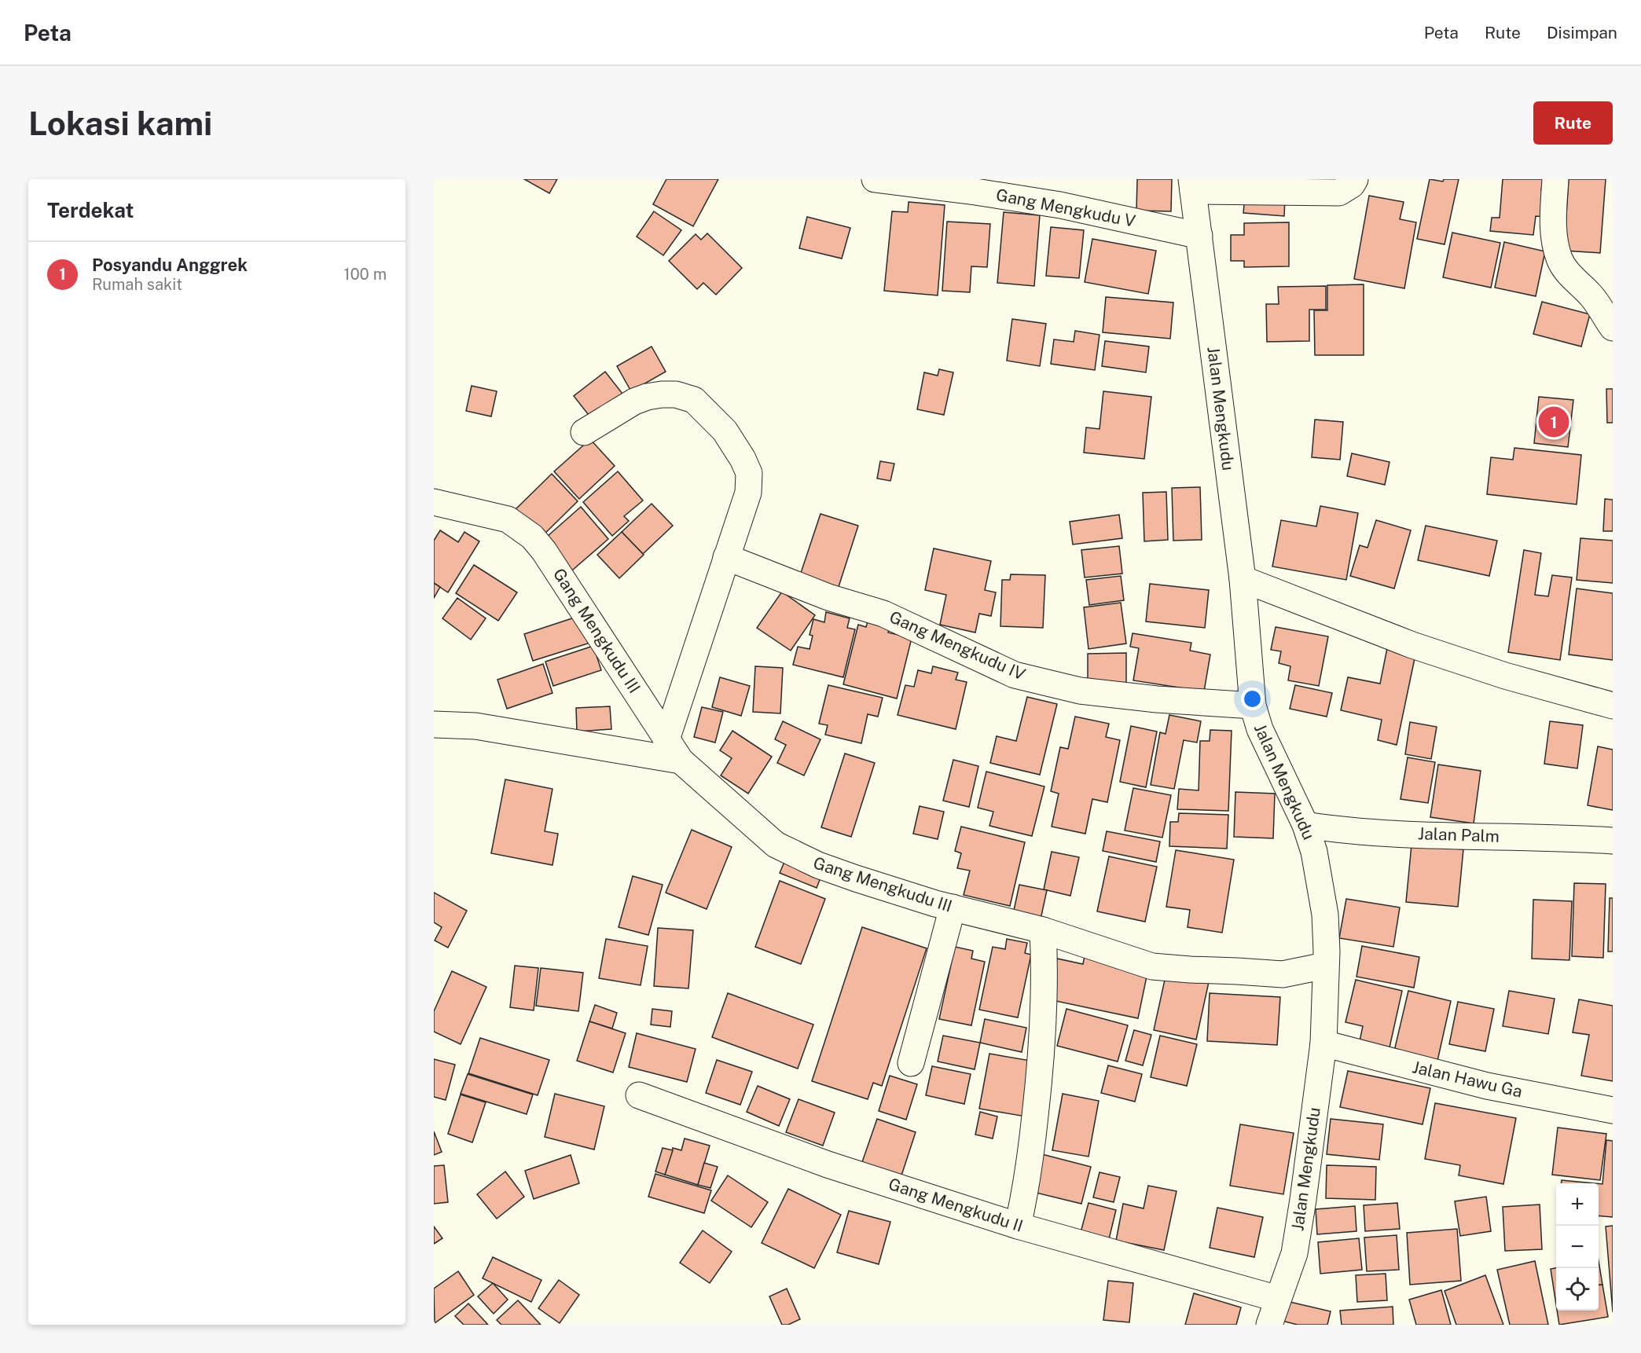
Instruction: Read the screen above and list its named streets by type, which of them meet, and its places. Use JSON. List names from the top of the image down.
{
  "streets": {
    "street": [
      "Gang Mengkudu V",
      "Jalan Mengkudu",
      "Gang Mengkudu III",
      "Gang Mengkudu IV",
      "Jalan Palm",
      "Jalan Hawu Ga",
      "Gang Mengkudu II"
    ]
  },
  "crossings": [
    ["Gang Mengkudu V", "Jalan Mengkudu"],
    ["Jalan Mengkudu", "Gang Mengkudu III"],
    ["Jalan Mengkudu", "Gang Mengkudu IV"],
    ["Jalan Mengkudu", "Jalan Palm"],
    ["Jalan Mengkudu", "Jalan Hawu Ga"],
    ["Jalan Mengkudu", "Gang Mengkudu II"]
  ],
  "page": {
    "header": "Peta",
    "nav": ["Peta", "Rute", "Disimpan"],
    "buttons": "Rute",
    "title": "Lokasi kami",
    "heading": "Terdekat",
    "list": [
      {
        "mark": "1",
        "name": "Posyandu Anggrek",
        "note": "Rumah sakit",
        "value": "100 m"
      }
    ],
    "pins": "1",
    "map_buttons": ["+", "−"]
  }
}
